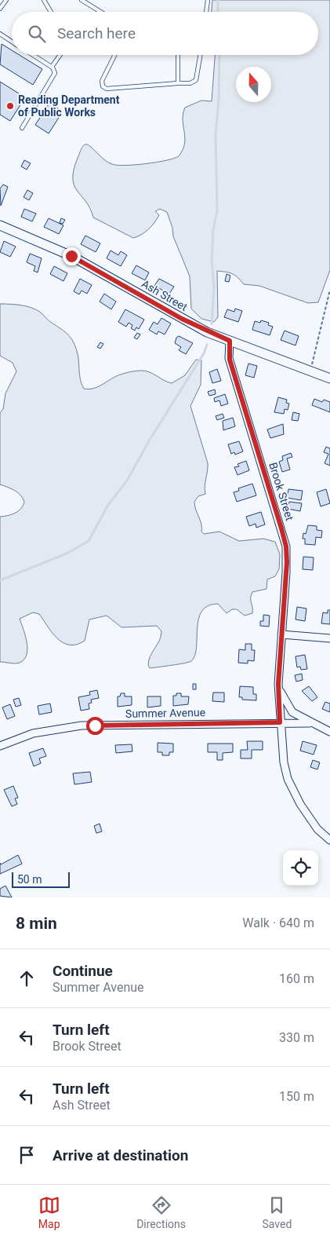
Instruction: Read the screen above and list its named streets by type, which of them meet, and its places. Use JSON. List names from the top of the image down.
{
  "streets": {
    "street": ["Ash Street", "Brook Street", "Summer Avenue"]
  },
  "crossings": [
    ["Ash Street", "Brook Street"],
    ["Brook Street", "Summer Avenue"]
  ],
  "places": ["Reading Department of Public Works"],
  "scale_bar": "50 m",
  "north": "top",
  "page": {
    "search": "Search here",
    "scale": "50 m",
    "heading": ["8 min", "Walk · 640 m"],
    "list": [
      ["Continue", "Summer Avenue", "160 m"],
      ["Turn left", "Brook Street", "330 m"],
      ["Turn left", "Ash Street", "150 m"],
      "Arrive at destination"
    ],
    "nav": ["Map", "Directions", "Saved"]
  }
}
